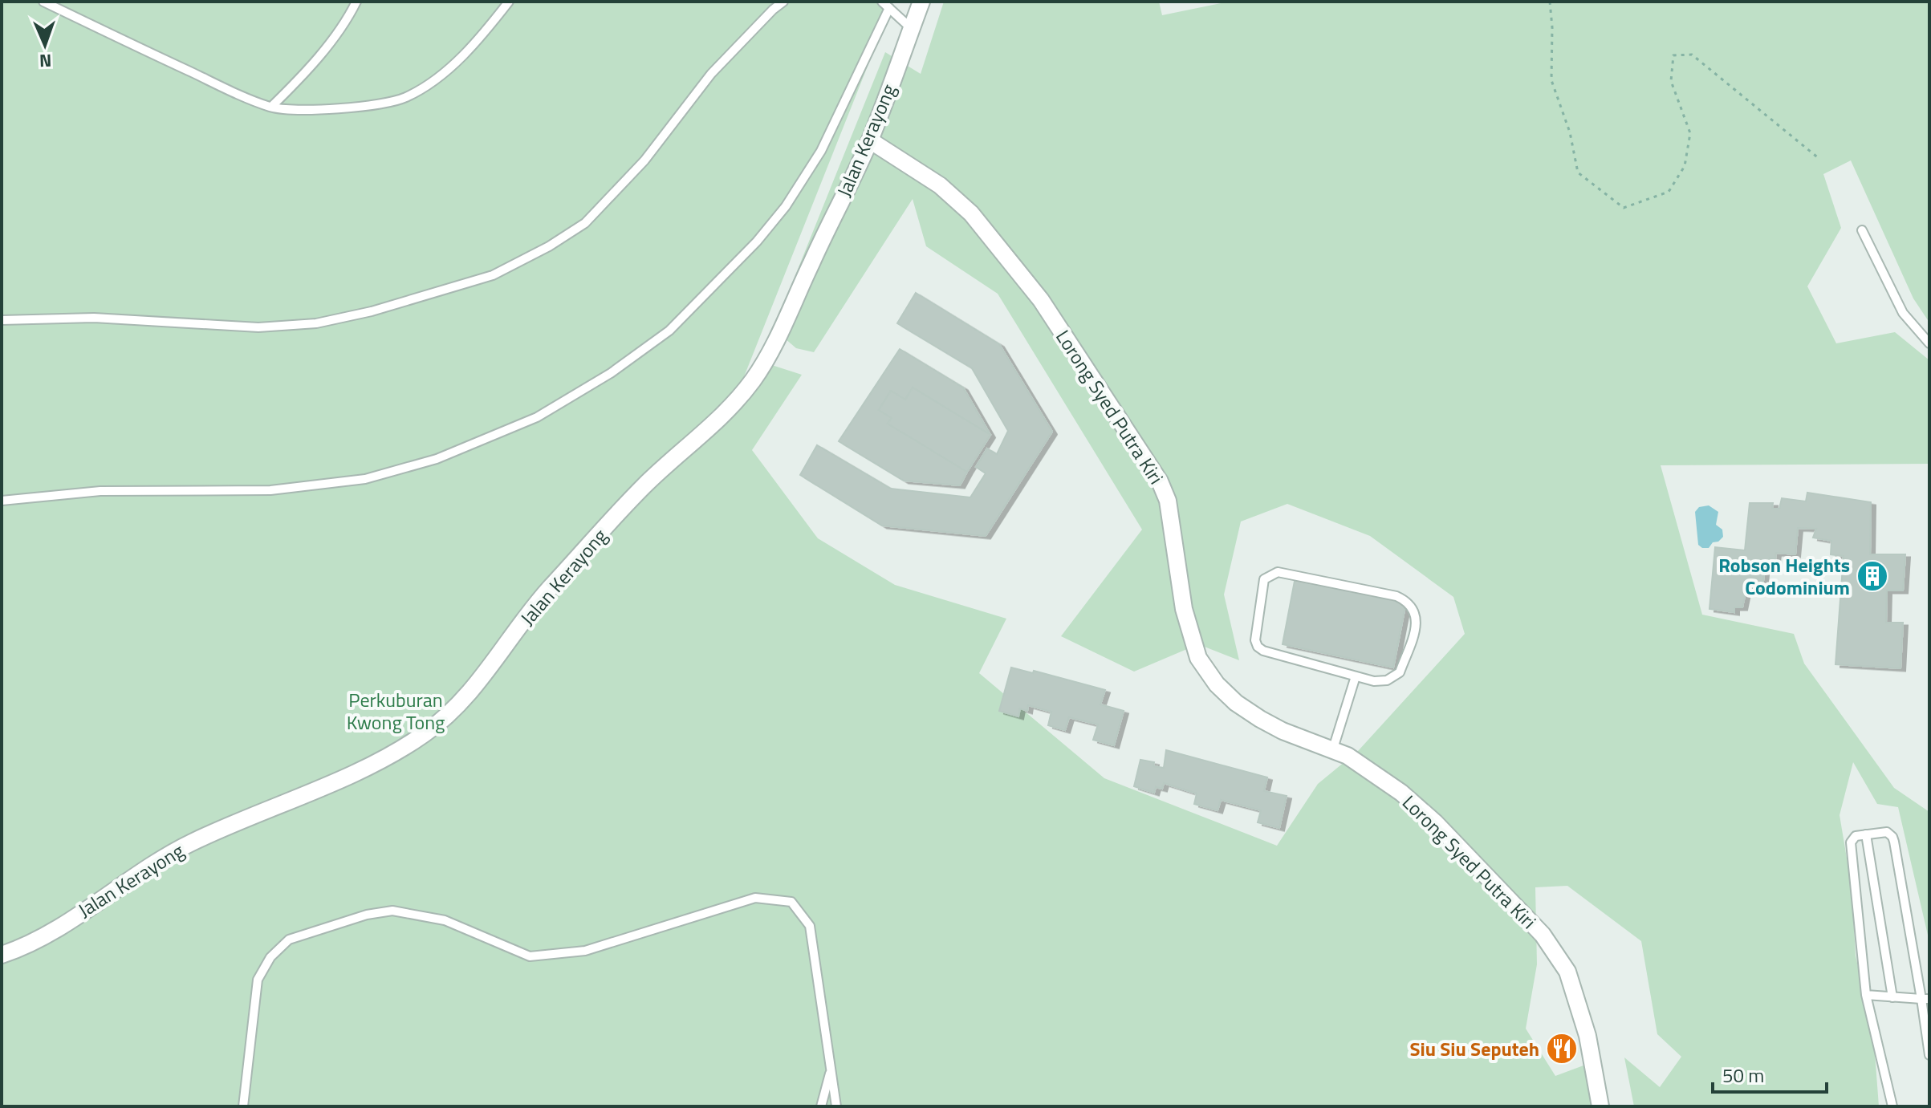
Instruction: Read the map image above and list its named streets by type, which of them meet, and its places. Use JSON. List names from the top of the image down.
{
  "streets": {
    "street": ["Jalan Kerayong", "Lorong Syed Putra Kiri"]
  },
  "crossings": [
    ["Jalan Kerayong", "Lorong Syed Putra Kiri"]
  ],
  "parks": ["Perkuburan Kwong Tong"],
  "places": {
    "building": ["Robson Heights Codominium"],
    "restaurant": ["Siu Siu Seputeh"]
  },
  "scale_bar": "50 m",
  "north": "bottom"
}
